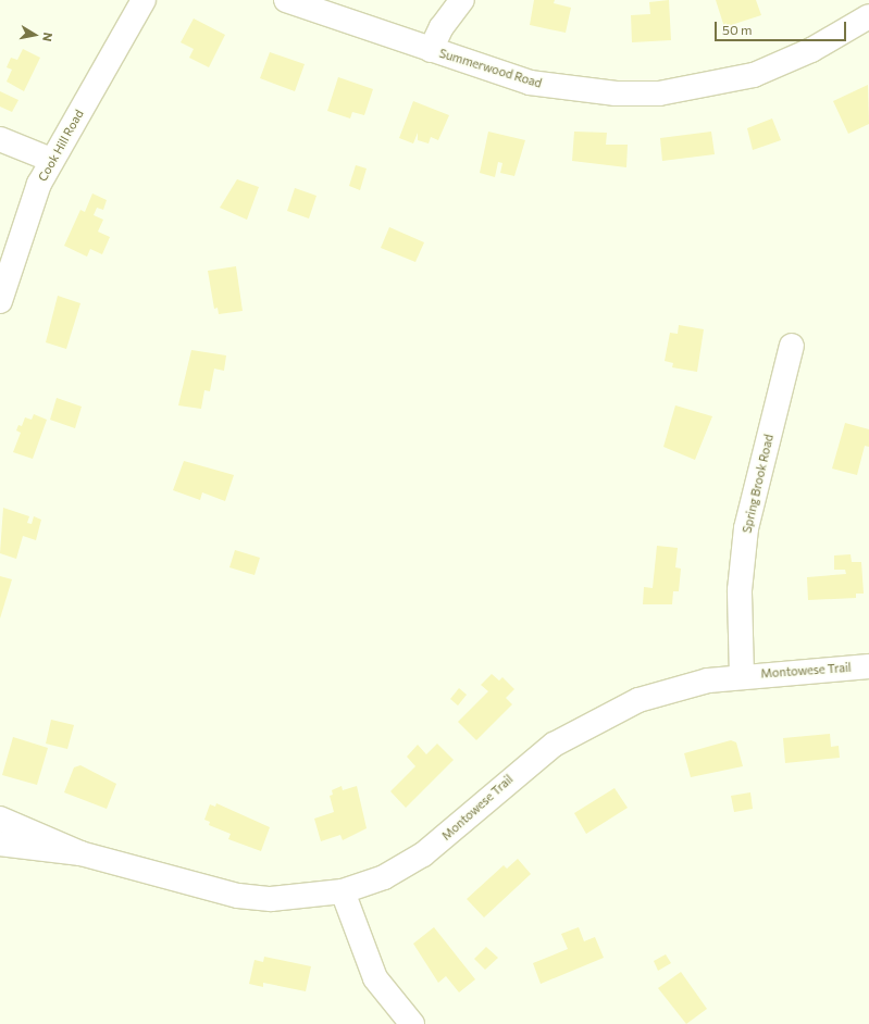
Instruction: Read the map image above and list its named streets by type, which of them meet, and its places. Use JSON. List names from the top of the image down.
{
  "streets": {
    "street": [
      "Summerwood Road",
      "Cook Hill Road",
      "Spring Brook Road",
      "Montowese Trail"
    ]
  },
  "crossings": [
    ["Spring Brook Road", "Montowese Trail"]
  ],
  "scale_bar": "50 m",
  "north": "right"
}
